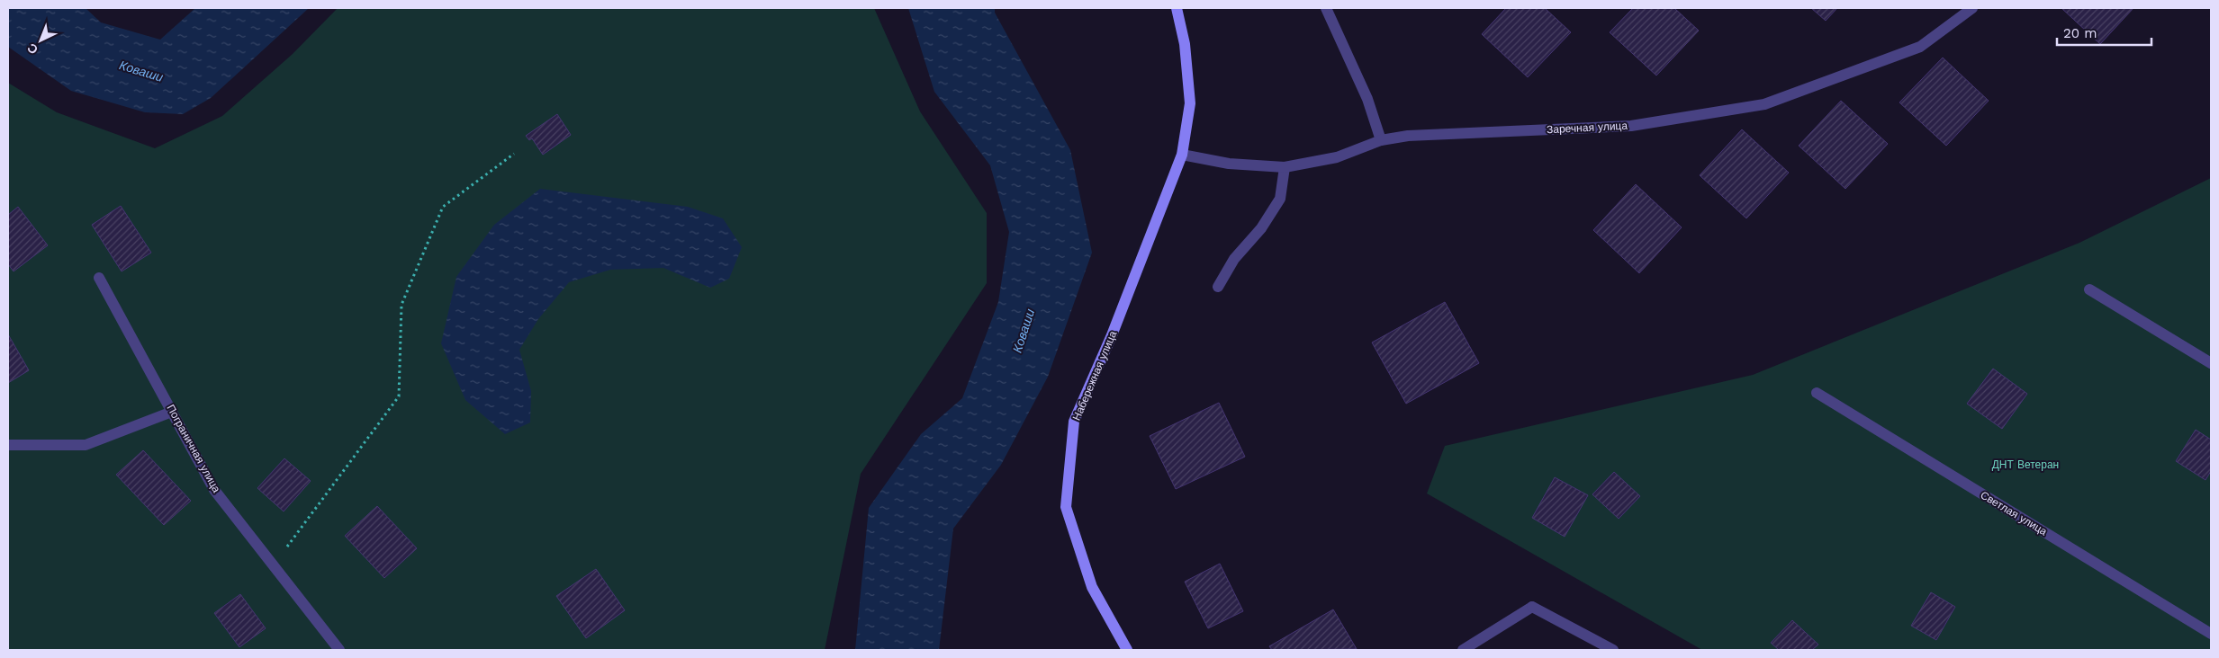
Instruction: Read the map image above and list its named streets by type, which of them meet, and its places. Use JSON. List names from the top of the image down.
{
  "streets": {
    "main road": ["Набережная улица"],
    "street": ["Заречная улица", "Пограничная улица", "Светлая улица"]
  },
  "crossings": [
    ["Заречная улица", "Набережная улица"]
  ],
  "water": ["Коваши"],
  "parks": ["ДНТ Ветеран"],
  "scale_bar": "20 m",
  "north": "bottom left"
}
